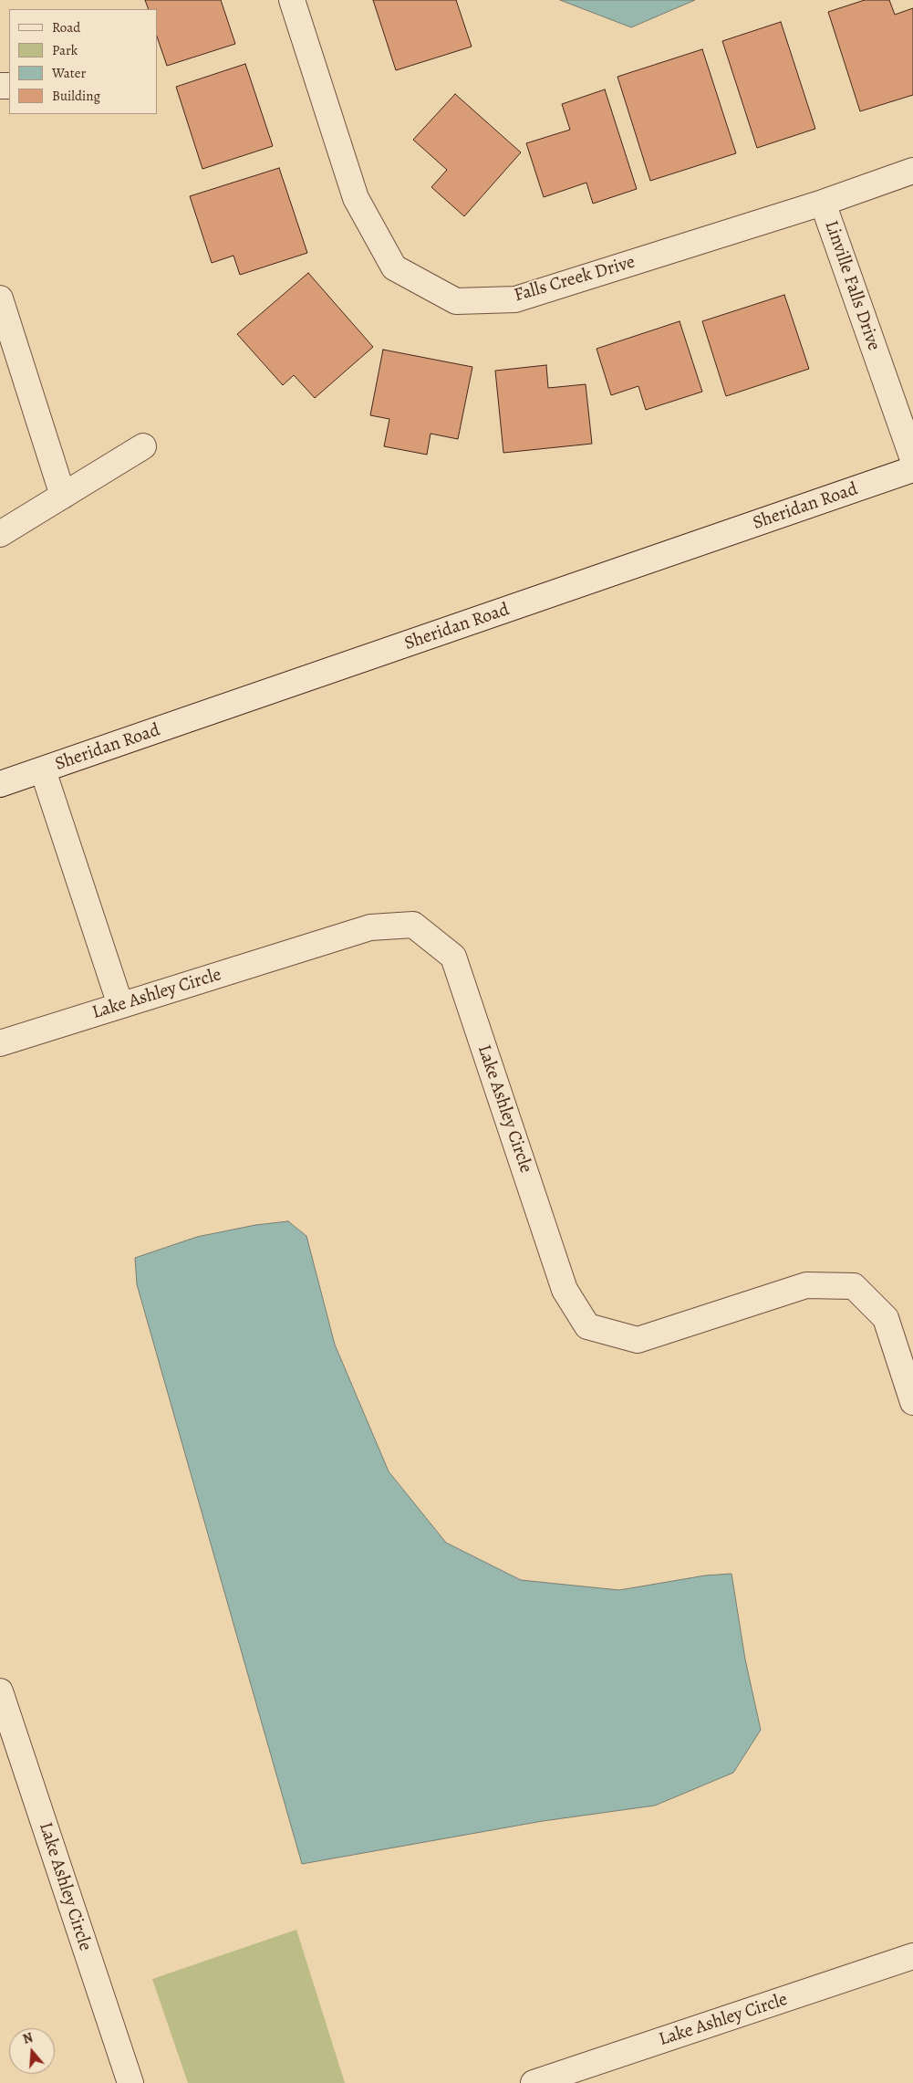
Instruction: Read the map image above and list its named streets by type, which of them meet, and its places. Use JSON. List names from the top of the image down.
{
  "streets": {
    "street": [
      "Falls Creek Drive",
      "Linville Falls Drive",
      "Sheridan Road",
      "Lake Ashley Circle"
    ]
  },
  "crossings": [
    ["Falls Creek Drive", "Linville Falls Drive"]
  ],
  "legend": [
    "Road",
    "Park",
    "Water",
    "Building"
  ],
  "north": "top"
}
